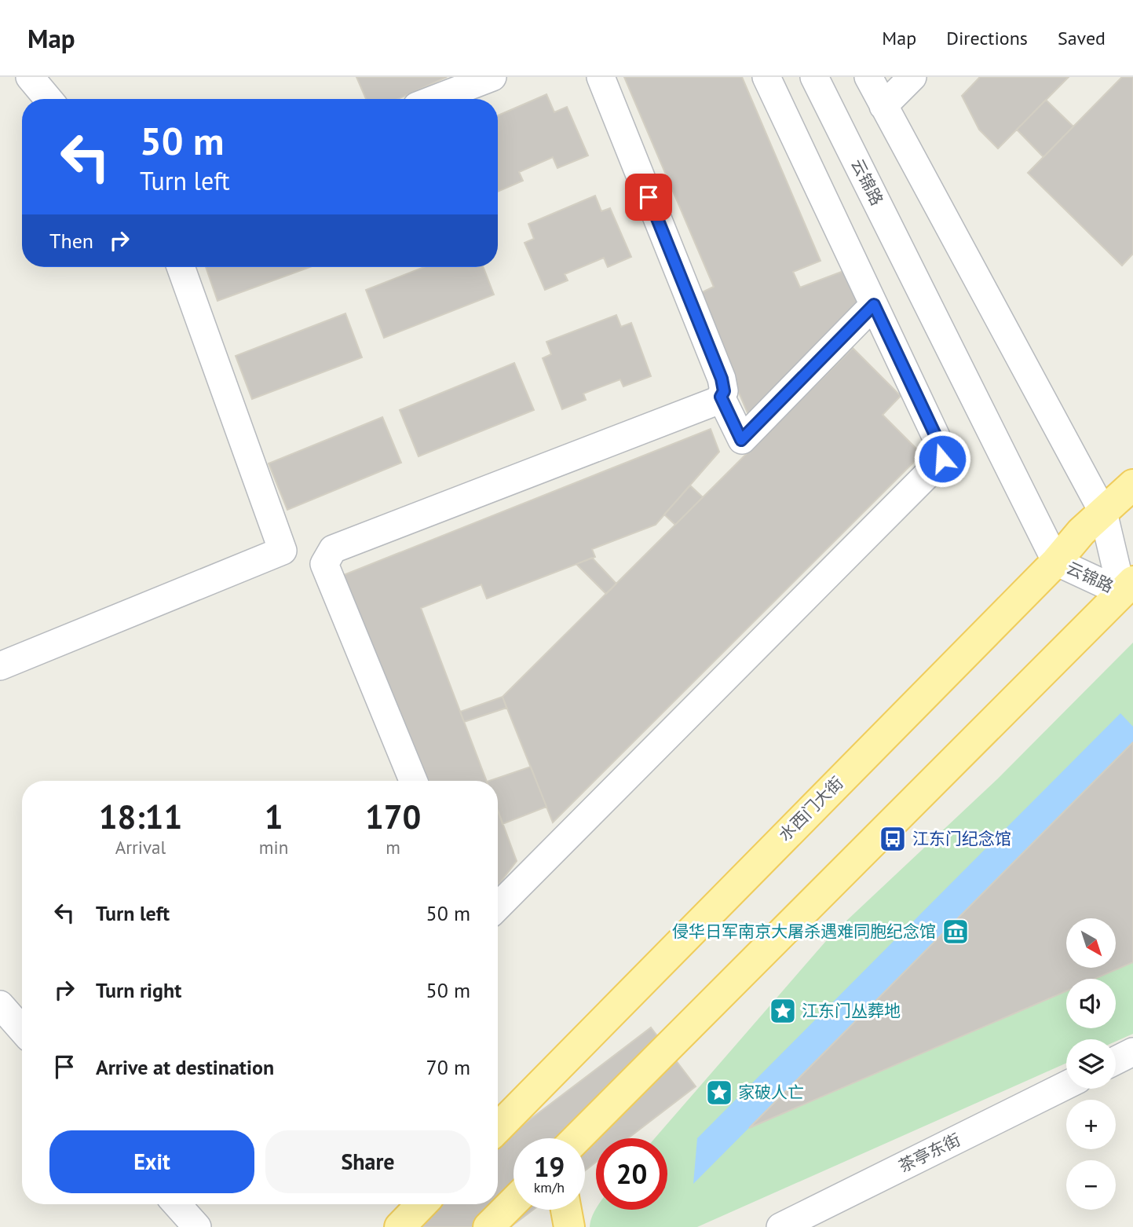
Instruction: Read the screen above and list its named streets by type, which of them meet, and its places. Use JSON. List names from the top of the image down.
{
  "streets": {
    "main road": ["水西门大街"],
    "street": ["云锦路", "茶亭东街"]
  },
  "crossings": [
    ["云锦路", "水西门大街"]
  ],
  "places": {
    "bus stop": ["江东门纪念馆"],
    "museum": ["侵华日军南京大屠杀遇难同胞纪念馆"],
    "place": ["江东门丛葬地", "家破人亡"]
  },
  "north": "bottom right",
  "page": {
    "header": "Map",
    "nav": ["Map", "Directions", "Saved"],
    "turn": ["50 m", "Turn left"],
    "then": "Then",
    "eta": [
      "18:11",
      "Arrival",
      "1",
      "min",
      "170",
      "m"
    ],
    "list": [
      {
        "name": "Turn left",
        "value": "50 m"
      },
      {
        "name": "Turn right",
        "value": "50 m"
      },
      {
        "name": "Arrive at destination",
        "value": "70 m"
      }
    ],
    "map_buttons": ["+", "−"],
    "buttons": ["Exit", "Share"],
    "speed": "19 km/h",
    "limit": "20"
  }
}
